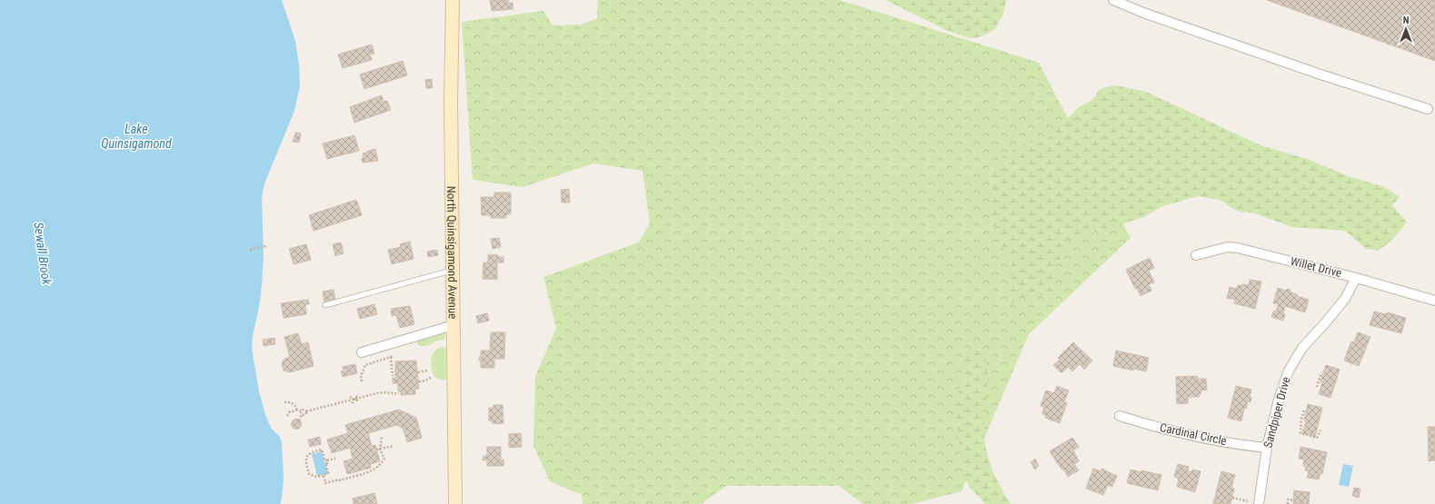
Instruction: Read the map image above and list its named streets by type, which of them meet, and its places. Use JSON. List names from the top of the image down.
{
  "streets": {
    "main road": ["North Quinsigamond Avenue"],
    "street": ["Willet Drive", "Sandpiper Drive", "Cardinal Circle"]
  },
  "crossings": [
    ["Willet Drive", "Sandpiper Drive"],
    ["Sandpiper Drive", "Cardinal Circle"]
  ],
  "water": ["Lake Quinsigamond", "Sewall Brook"],
  "north": "top"
}
